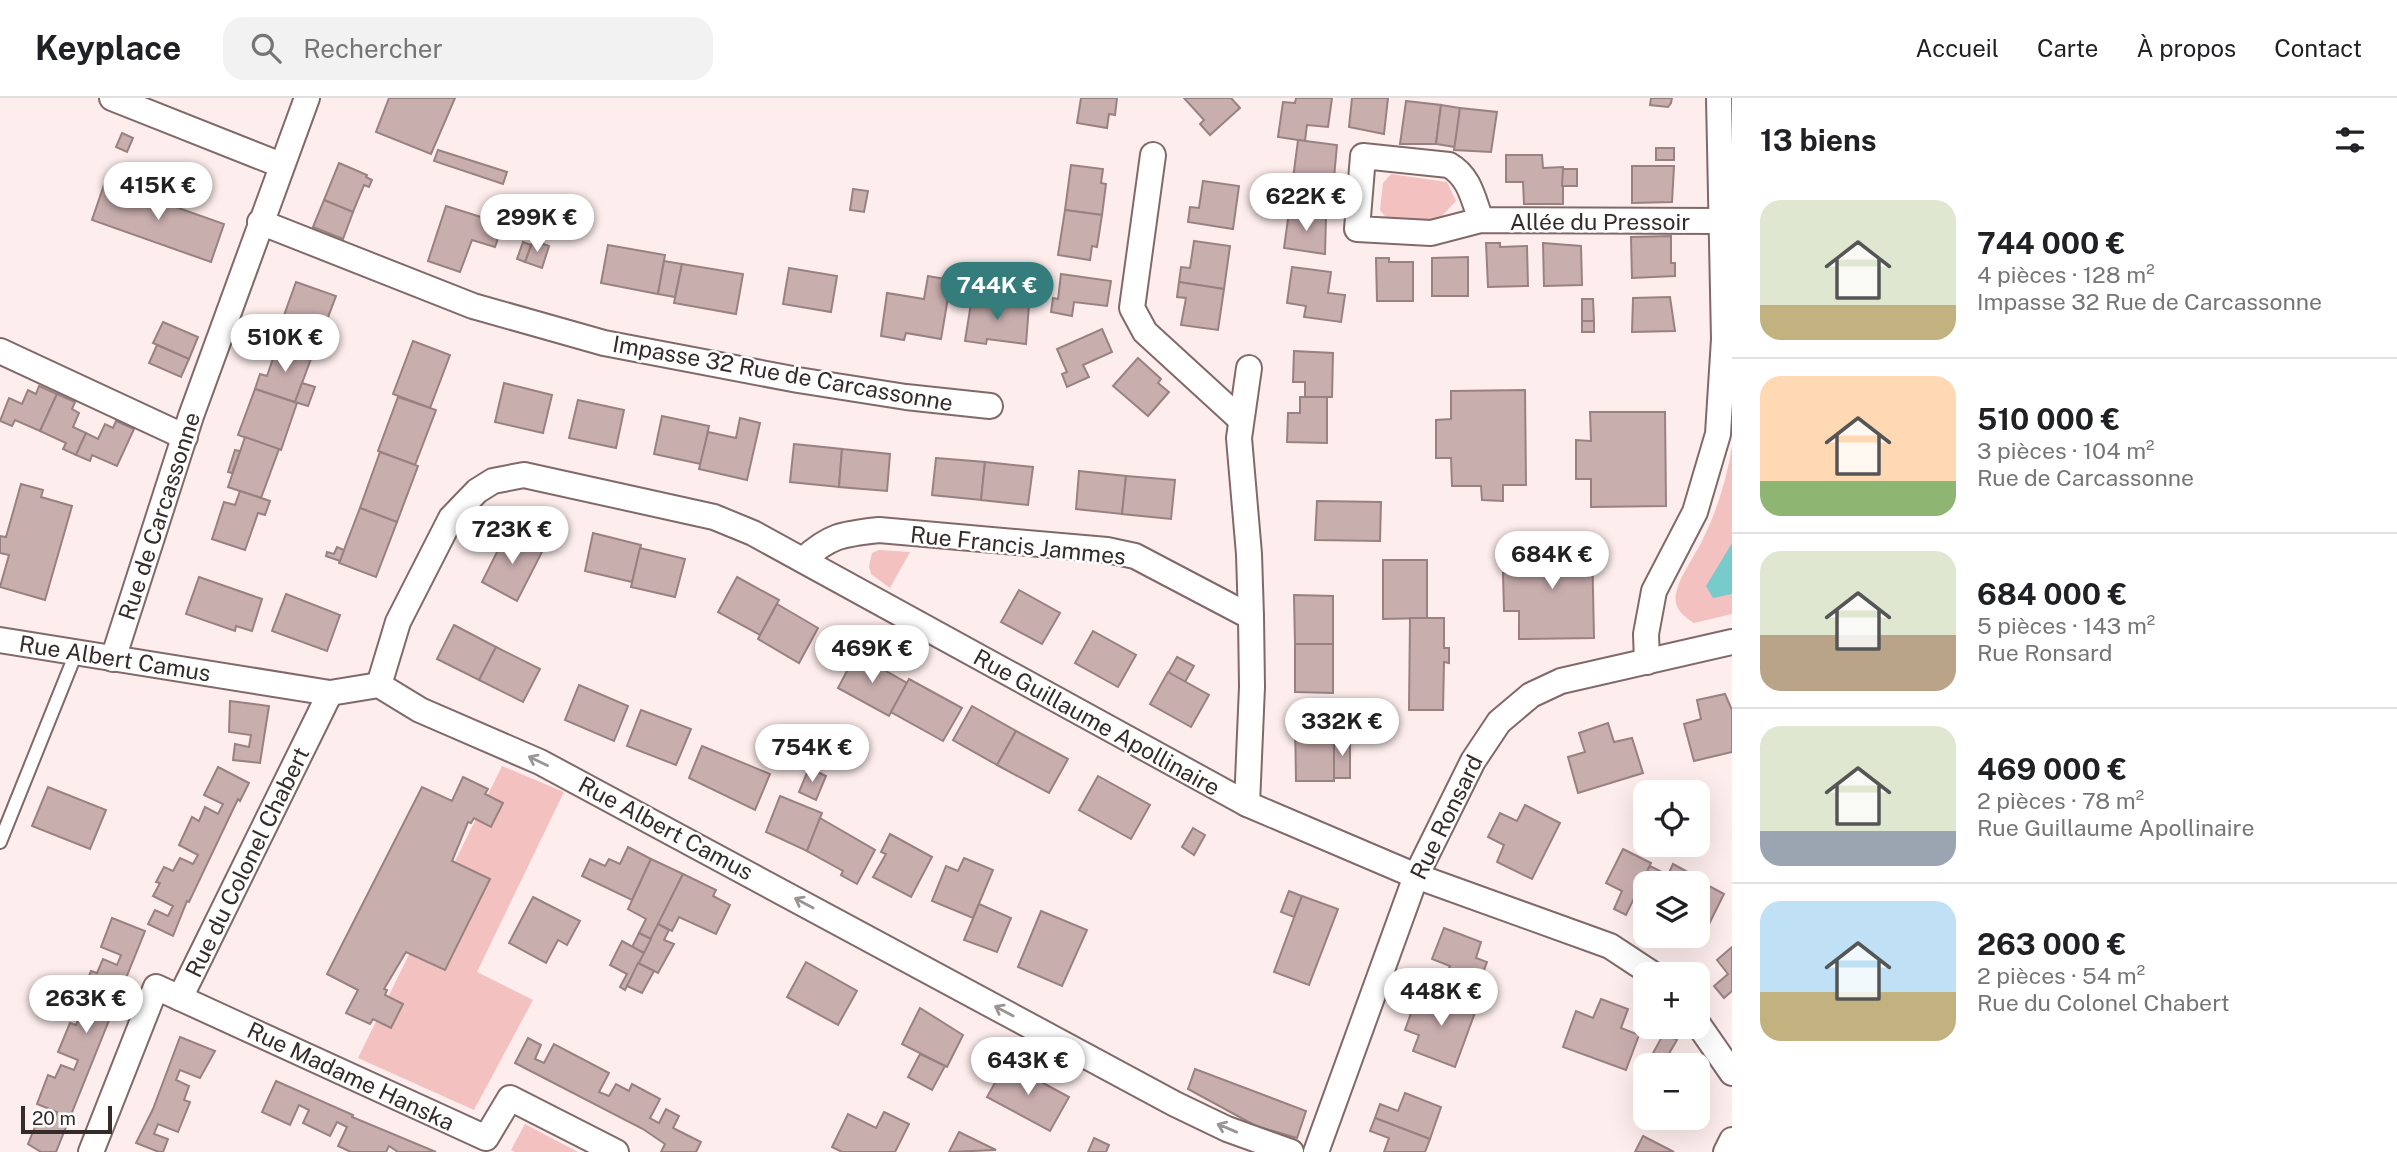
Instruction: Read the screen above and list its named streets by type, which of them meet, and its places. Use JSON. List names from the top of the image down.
{
  "streets": {
    "street": [
      "Allée du Pressoir",
      "Impasse 32 Rue de Carcassonne",
      "Rue de Carcassonne",
      "Rue Francis Jammes",
      "Rue Albert Camus",
      "Rue Guillaume Apollinaire",
      "Rue Ronsard",
      "Rue du Colonel Chabert",
      "Rue Madame Hanska"
    ]
  },
  "crossings": [
    ["Impasse 32 Rue de Carcassonne", "Rue de Carcassonne"],
    ["Rue de Carcassonne", "Rue Albert Camus"],
    ["Rue Francis Jammes", "Rue Guillaume Apollinaire"],
    ["Rue Albert Camus", "Rue Guillaume Apollinaire"],
    ["Rue Albert Camus", "Rue du Colonel Chabert"],
    ["Rue Guillaume Apollinaire", "Rue Ronsard"],
    ["Rue du Colonel Chabert", "Rue Madame Hanska"]
  ],
  "one_way": ["Rue Albert Camus"],
  "scale_bar": "20 m",
  "page": {
    "header": "Keyplace",
    "search": "Rechercher",
    "nav": [
      "Accueil",
      "Carte",
      "À propos",
      "Contact"
    ],
    "heading": "13 biens",
    "price": [
      "415K €",
      "622K €",
      "299K €",
      "744K €",
      "510K €",
      "723K €",
      "684K €",
      "469K €",
      "332K €",
      "754K €",
      "448K €",
      "263K €",
      "643K €"
    ],
    "list": [
      {
        "name": "744 000 €",
        "note": "4 pièces · 128 m² · Impasse 32 Rue de Carcassonne"
      },
      {
        "name": "510 000 €",
        "note": "3 pièces · 104 m² · Rue de Carcassonne"
      },
      {
        "name": "684 000 €",
        "note": "5 pièces · 143 m² · Rue Ronsard"
      },
      {
        "name": "469 000 €",
        "note": "2 pièces · 78 m² · Rue Guillaume Apollinaire"
      },
      {
        "name": "263 000 €",
        "note": "2 pièces · 54 m² · Rue du Colonel Chabert"
      }
    ],
    "map_buttons": ["+", "−"],
    "scale": "20 m"
  }
}
